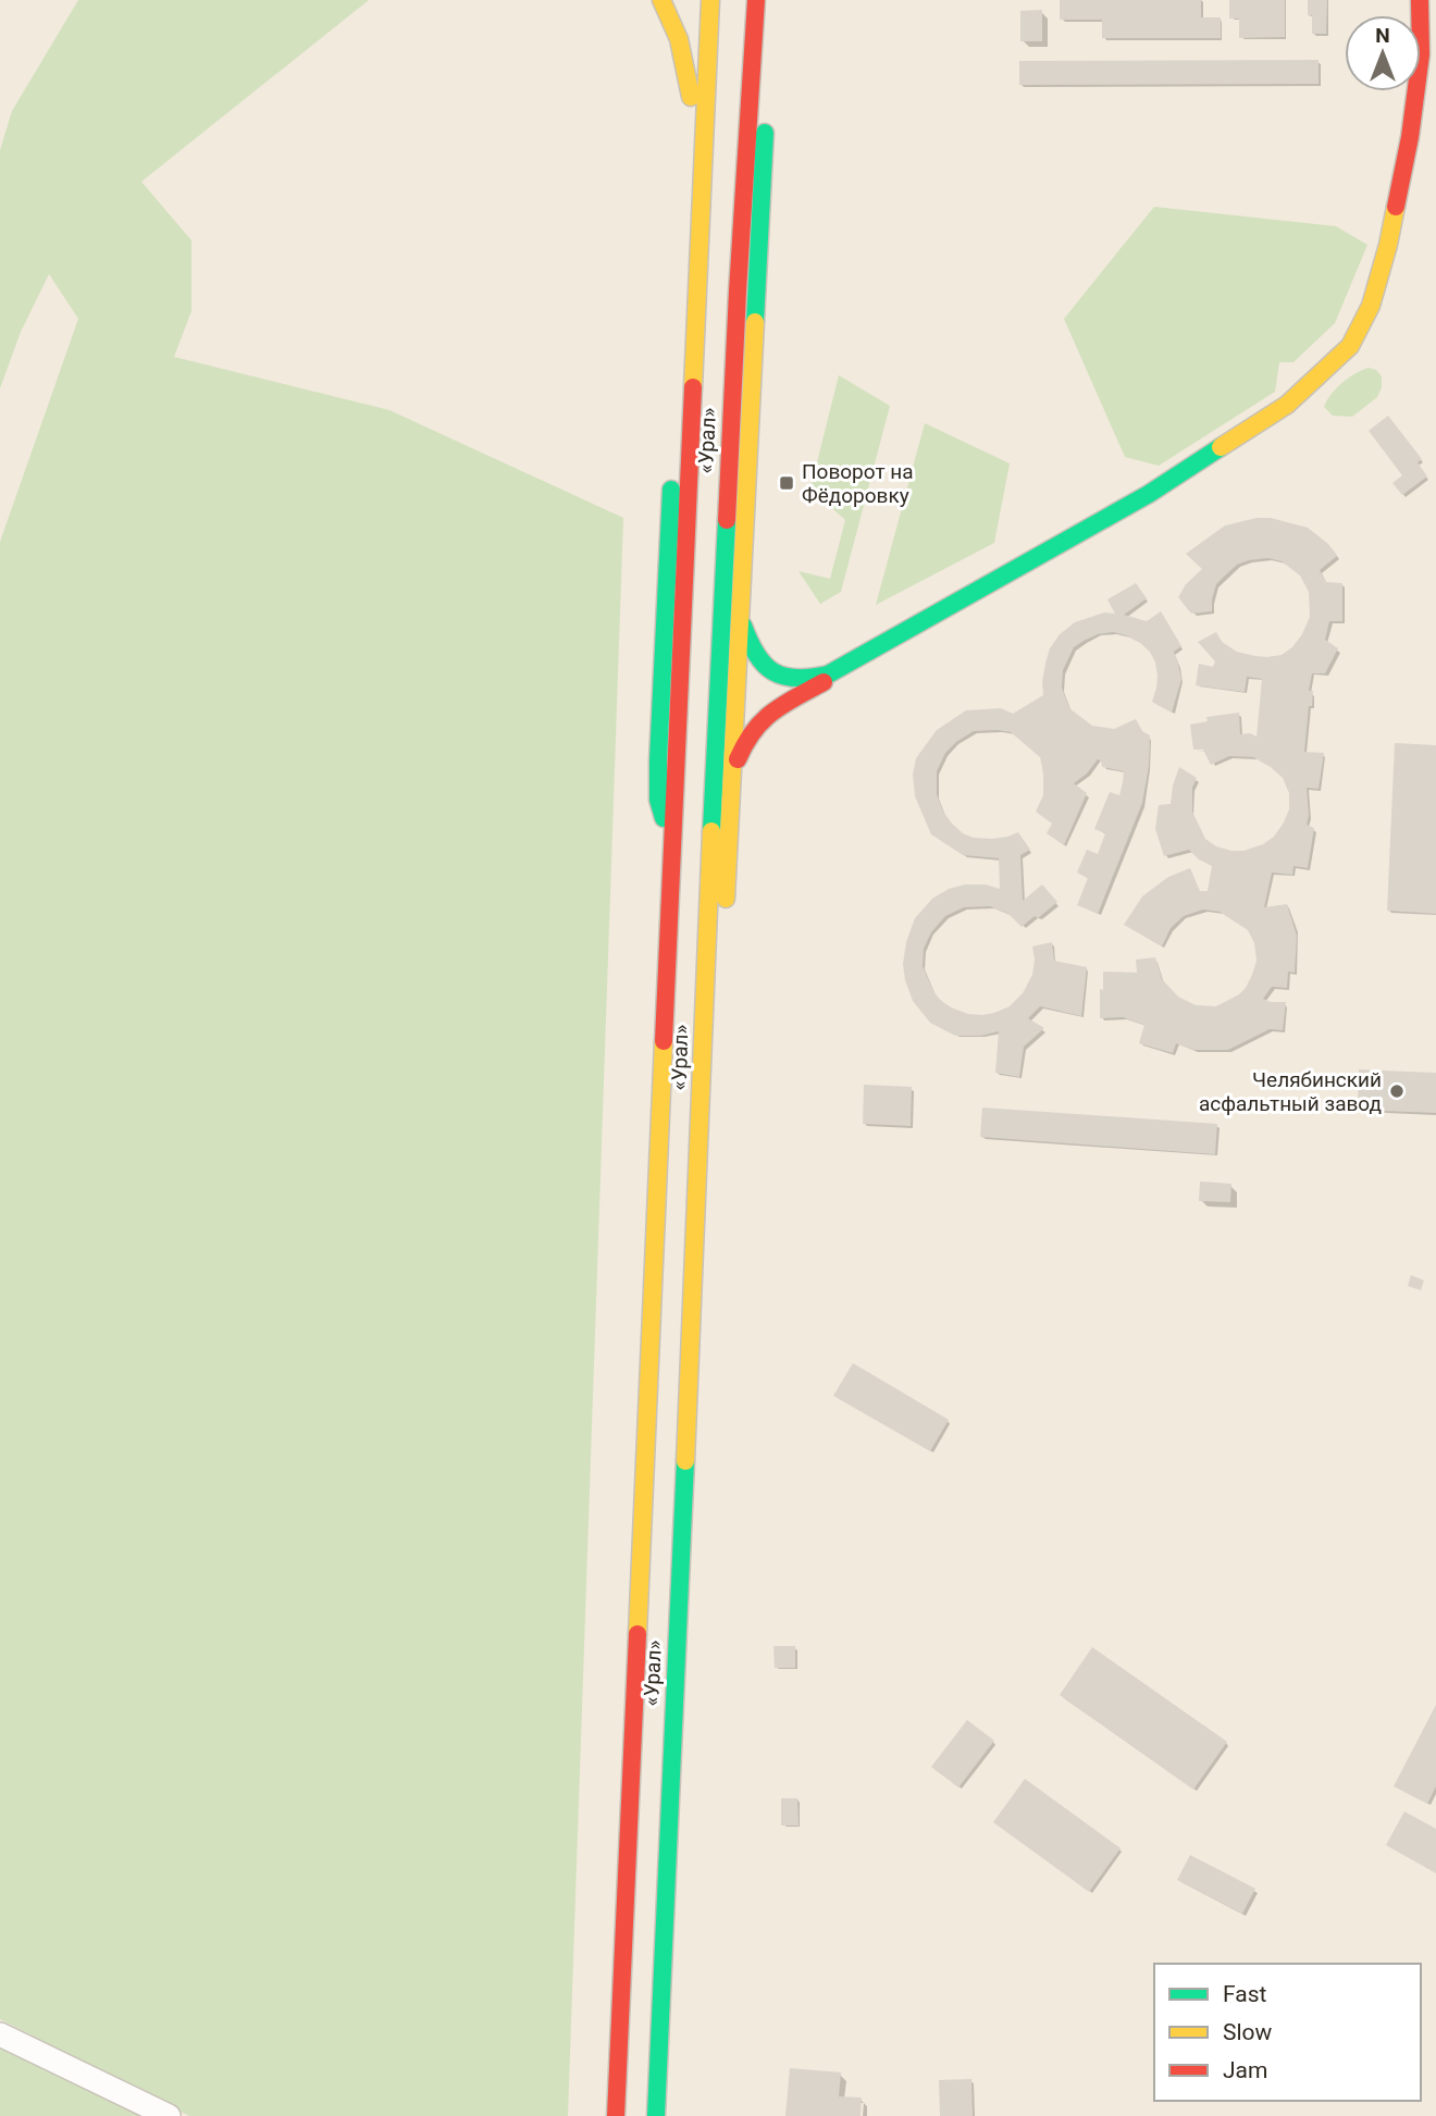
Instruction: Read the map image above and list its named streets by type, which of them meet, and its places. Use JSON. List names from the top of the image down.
{
  "streets": {
    "main road": ["«Урал»"]
  },
  "places": {
    "transit": ["Поворот на Фёдоровку"],
    "other": ["Челябинский асфальтный завод"]
  },
  "legend": ["Fast", "Slow", "Jam"],
  "north": "top"
}
